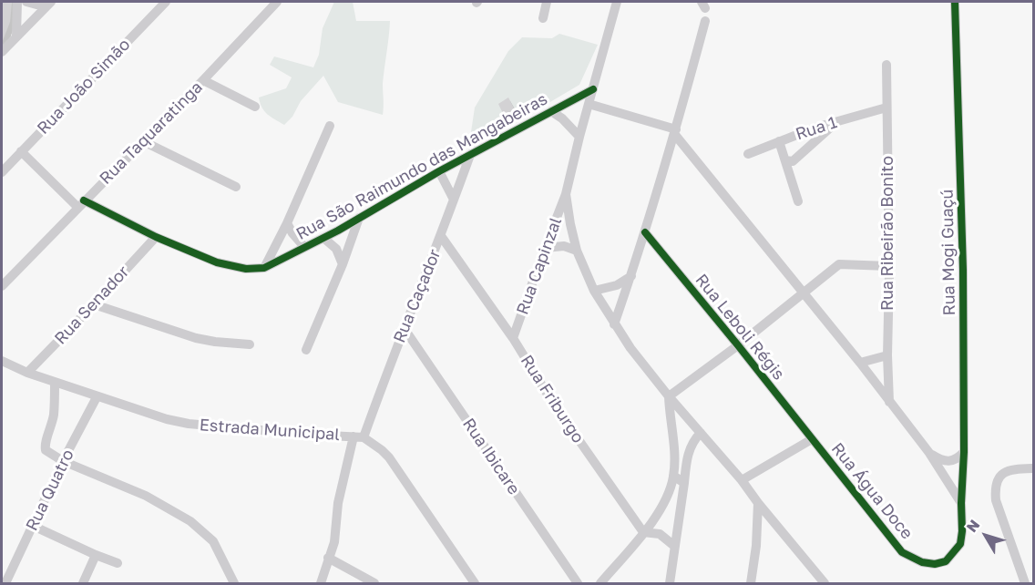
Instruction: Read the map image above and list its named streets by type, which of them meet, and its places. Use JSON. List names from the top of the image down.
{
  "streets": {
    "street": [
      "Rua João Simão",
      "Rua 1",
      "Rua Taquaratinga",
      "Rua São Raimundo das Mangabeiras",
      "Rua Ribeirão Bonito",
      "Rua Mogi Guaçú",
      "Rua Capinzal",
      "Rua Caçador",
      "Rua Senador",
      "Rua Leboli Régis",
      "Rua Friburgo",
      "Estrada Municipal",
      "Rua Ibicare",
      "Rua Quatro",
      "Rua Água Doce"
    ]
  },
  "crossings": [
    ["Rua 1", "Rua Ribeirão Bonito"],
    ["Rua São Raimundo das Mangabeiras", "Rua Caçador"],
    ["Rua Mogi Guaçú", "Rua Água Doce"],
    ["Rua Capinzal", "Rua Friburgo"],
    ["Rua Caçador", "Rua Friburgo"],
    ["Rua Caçador", "Estrada Municipal"],
    ["Rua Caçador", "Rua Ibicare"],
    ["Rua Senador", "Estrada Municipal"],
    ["Rua Leboli Régis", "Rua Água Doce"],
    ["Estrada Municipal", "Rua Quatro"]
  ],
  "north": "top left"
}
